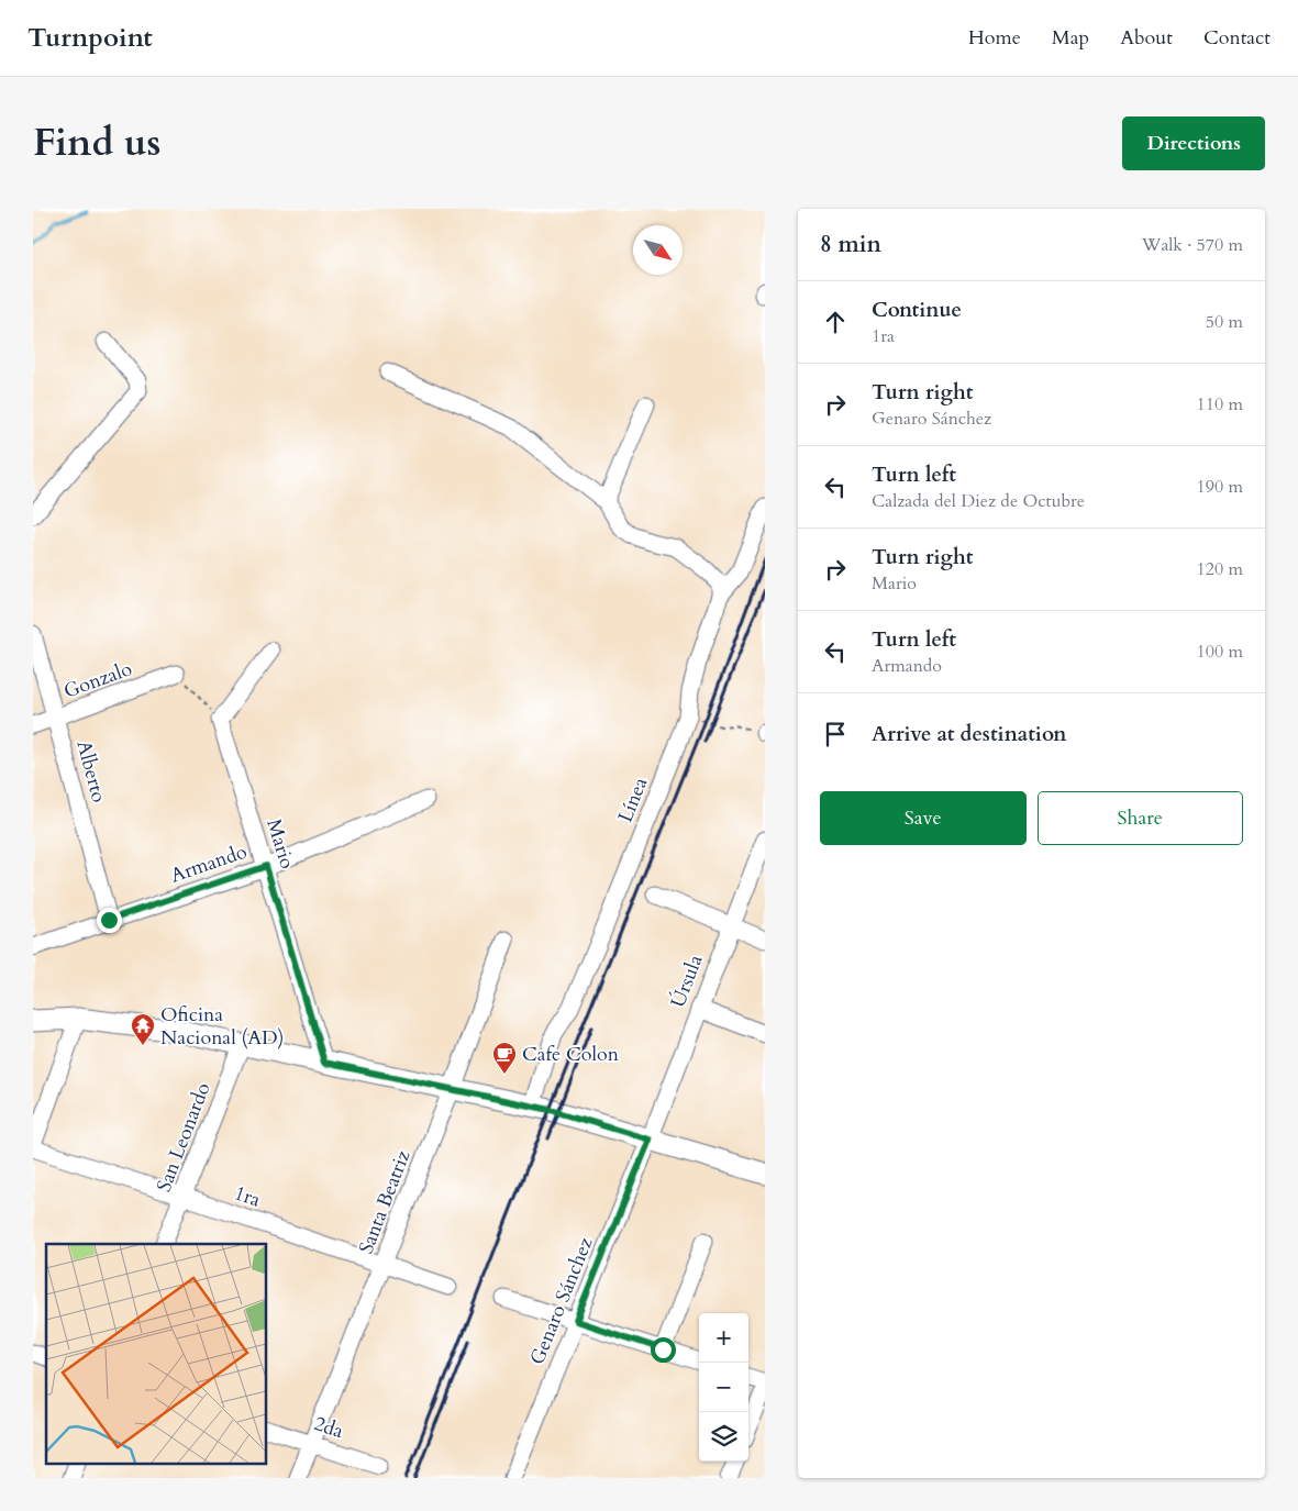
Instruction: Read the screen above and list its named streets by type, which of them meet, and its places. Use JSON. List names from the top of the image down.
{
  "streets": {
    "street": [
      "Gonzalo",
      "Alberto",
      "Línea",
      "Mario",
      "Armando",
      "Úrsula",
      "San Leonardo",
      "1ra",
      "Santa Beatriz",
      "Genaro Sánchez",
      "2da"
    ]
  },
  "crossings": [
    ["Gonzalo", "Alberto"],
    ["Alberto", "Armando"],
    ["Mario", "Armando"],
    ["Úrsula", "Genaro Sánchez"],
    ["San Leonardo", "1ra"],
    ["1ra", "Santa Beatriz"],
    ["Santa Beatriz", "2da"]
  ],
  "places": {
    "temple": ["Oficina Nacional (AD)"],
    "cafe": ["Cafe Colon"]
  },
  "north": "bottom right",
  "page": {
    "header": "Turnpoint",
    "nav": [
      "Home",
      "Map",
      "About",
      "Contact"
    ],
    "title": "Find us",
    "buttons": [
      "Directions",
      ["Save", "Share"]
    ],
    "heading": ["8 min", "Walk · 570 m"],
    "list": [
      ["Continue", "1ra", "50 m"],
      ["Turn right", "Genaro Sánchez", "110 m"],
      ["Turn left", "Calzada del Diez de Octubre", "190 m"],
      ["Turn right", "Mario", "120 m"],
      ["Turn left", "Armando", "100 m"],
      "Arrive at destination"
    ],
    "map_buttons": ["+", "−"]
  }
}
